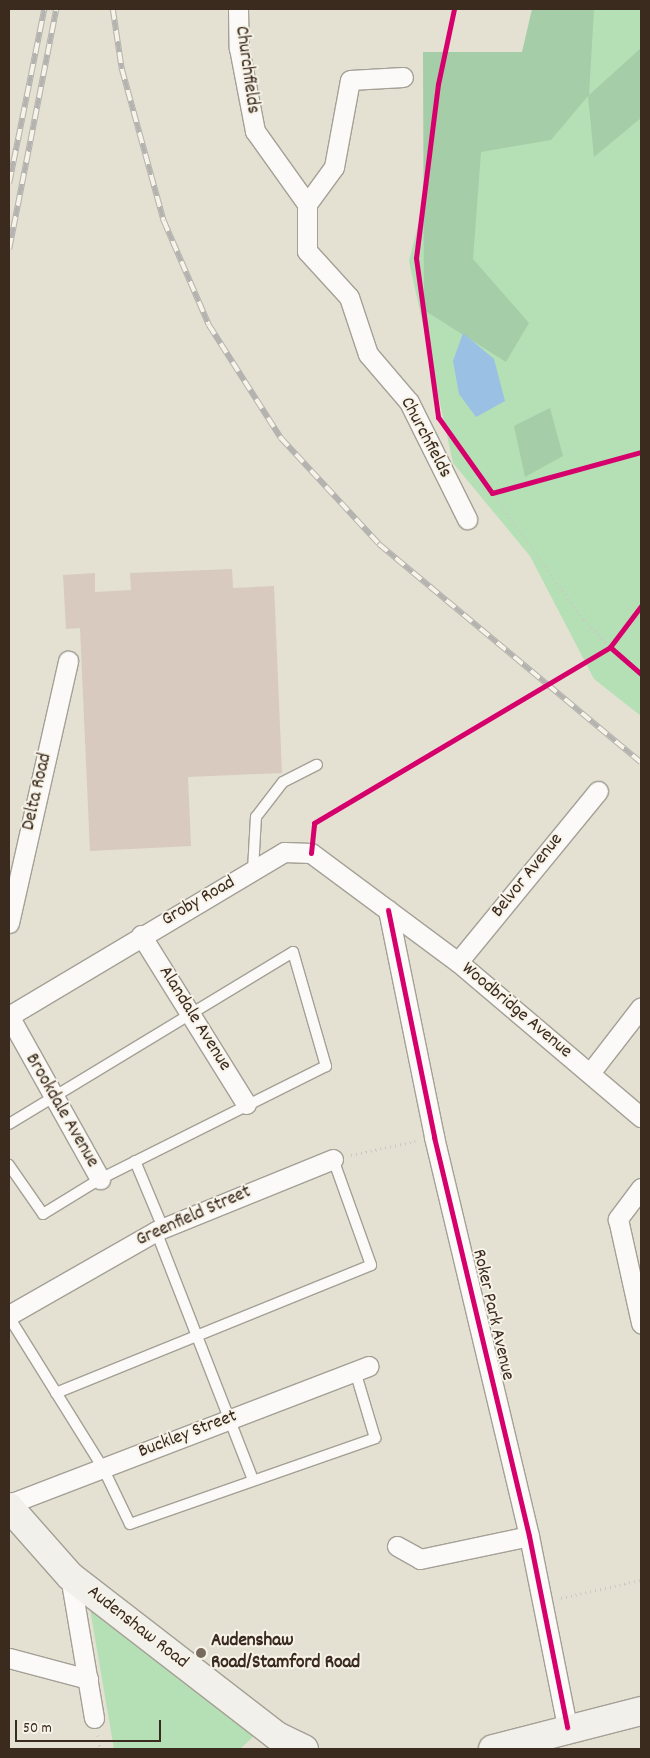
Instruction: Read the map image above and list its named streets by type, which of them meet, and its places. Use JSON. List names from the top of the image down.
{
  "streets": {
    "main road": ["Audenshaw Road"],
    "street": [
      "Churchfields",
      "Delta Road",
      "Belvor Avenue",
      "Groby Road",
      "Woodbridge Avenue",
      "Alandale Avenue",
      "Brookdale Avenue",
      "Greenfield Street",
      "Roker Park Avenue",
      "Buckley Street"
    ]
  },
  "crossings": [
    ["Belvor Avenue", "Woodbridge Avenue"],
    ["Groby Road", "Woodbridge Avenue"],
    ["Groby Road", "Alandale Avenue"],
    ["Groby Road", "Brookdale Avenue"],
    ["Groby Road", "Roker Park Avenue"],
    ["Woodbridge Avenue", "Roker Park Avenue"],
    ["Buckley Street", "Audenshaw Road"]
  ],
  "places": ["Audenshaw Road/Stamford Road"],
  "scale_bar": "50 m"
}
